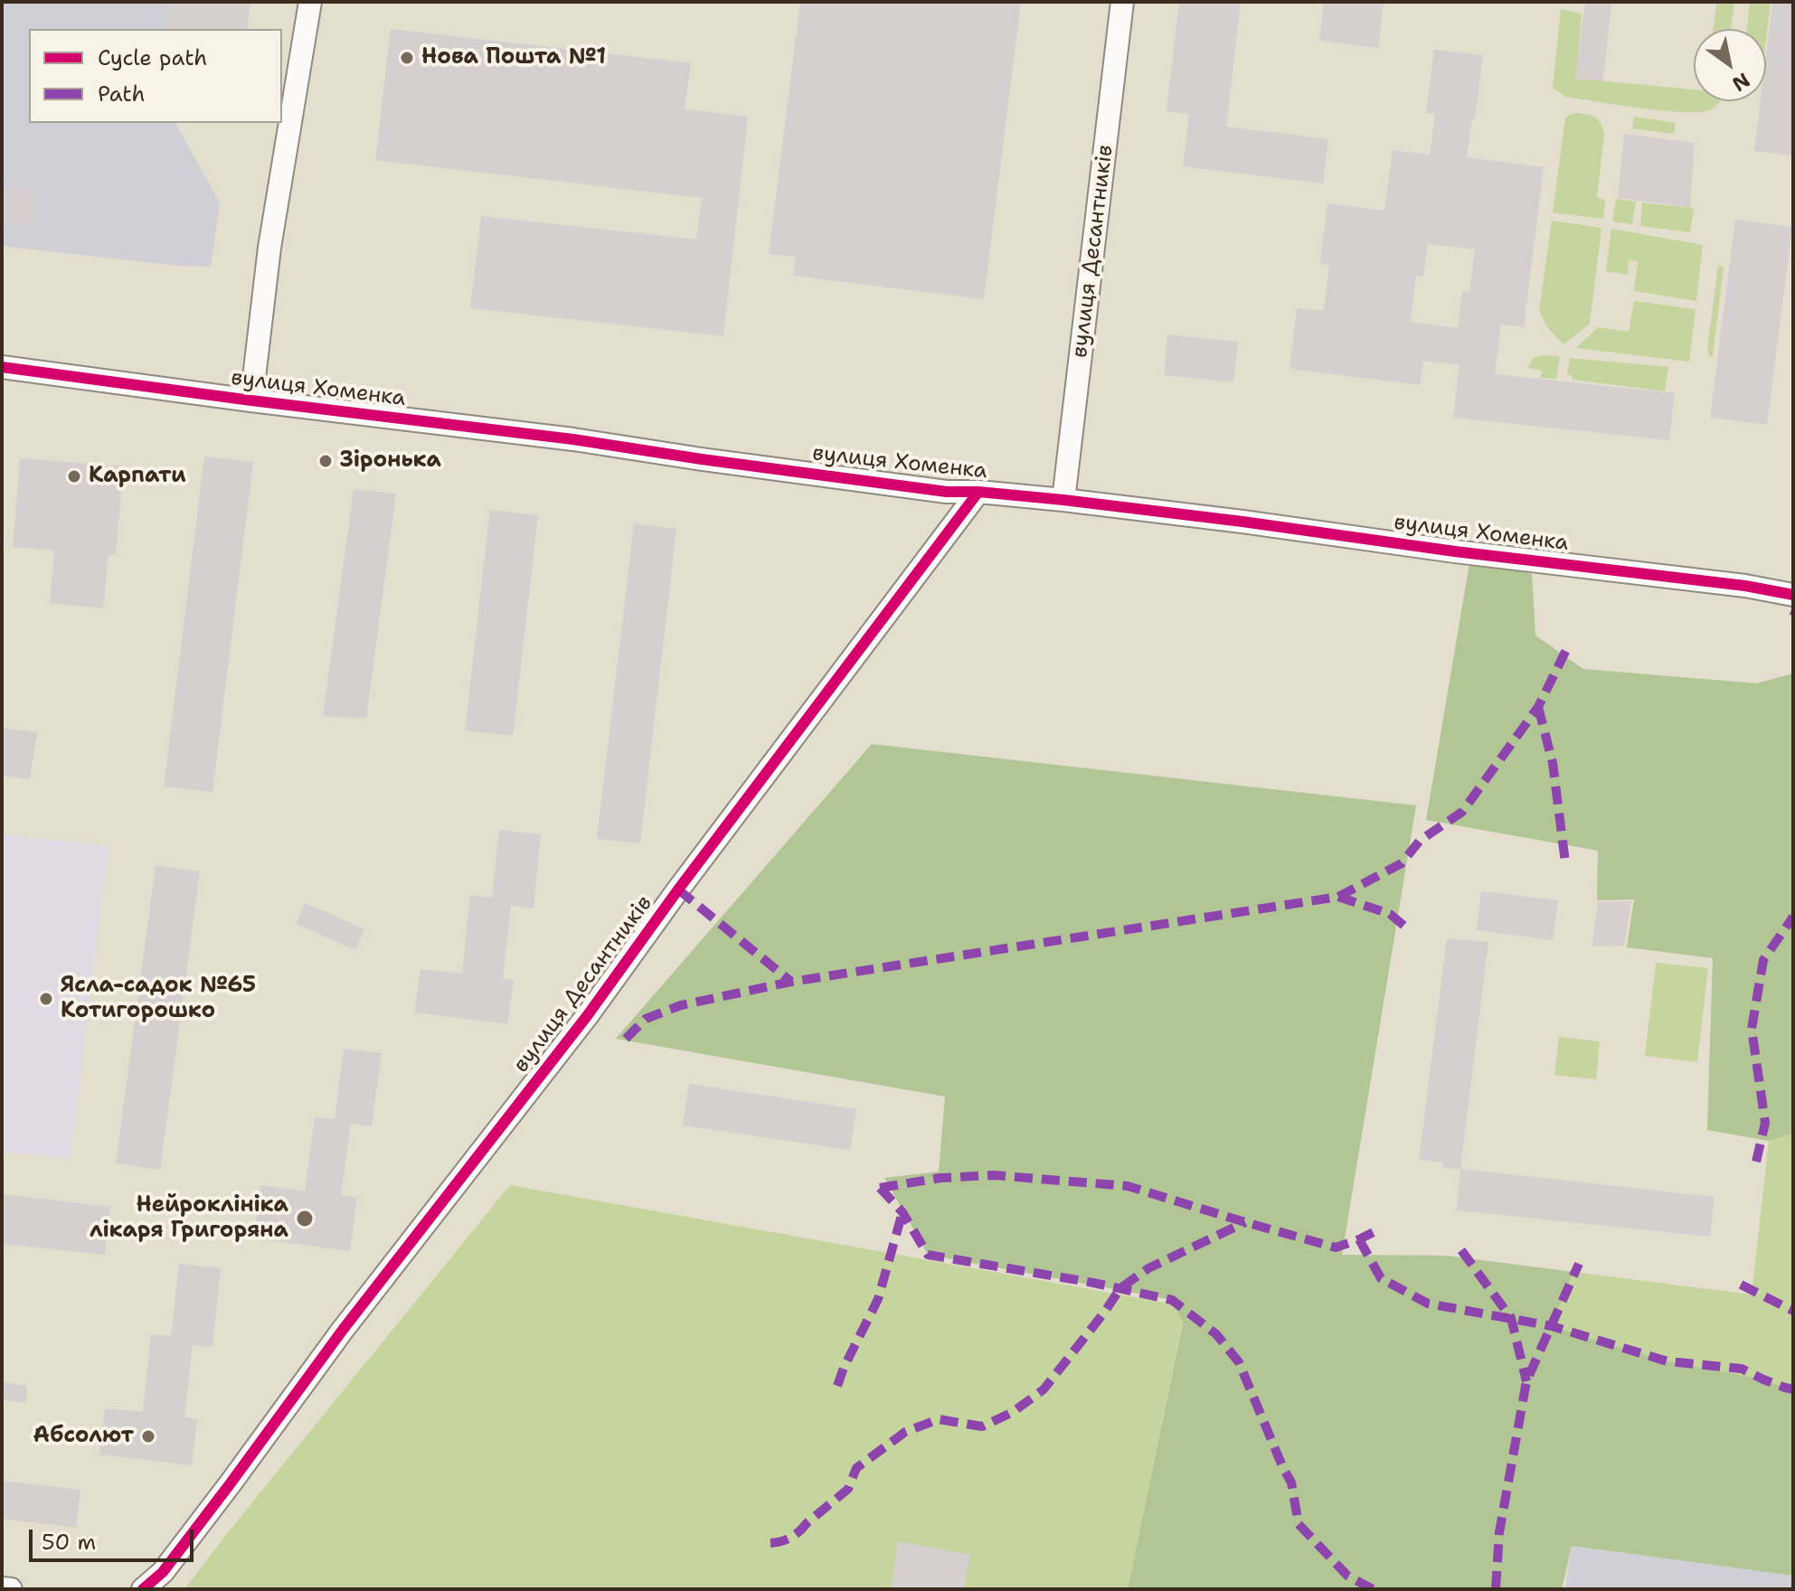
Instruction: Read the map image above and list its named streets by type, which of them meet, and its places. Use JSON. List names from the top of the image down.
{
  "streets": {
    "street": ["вулиця Десантників", "вулиця Хоменка"]
  },
  "crossings": [
    ["вулиця Десантників", "вулиця Хоменка"]
  ],
  "places": [
    "Нова Пошта №1",
    "Зіронька",
    "Карпати",
    "Ясла-садок №65 Котигорошко",
    "Нейроклініка лікаря Григоряна",
    "Абсолют"
  ],
  "legend": ["Cycle path", "Path"],
  "scale_bar": "50 m",
  "north": "bottom right"
}
